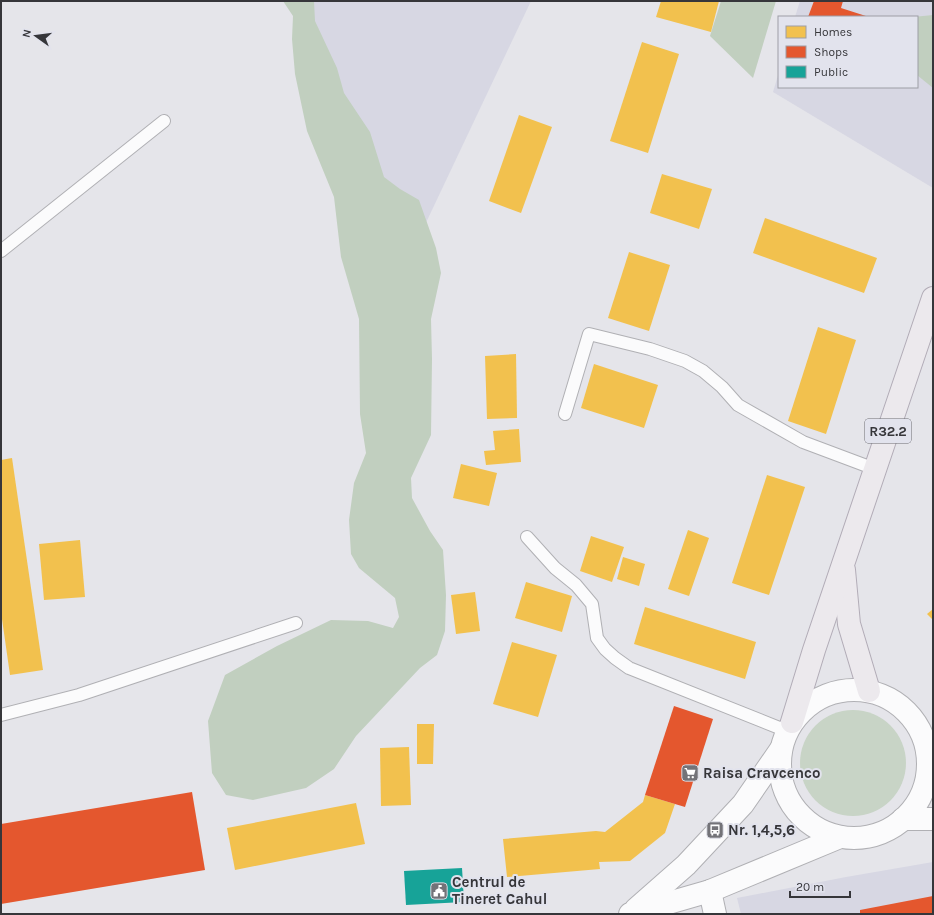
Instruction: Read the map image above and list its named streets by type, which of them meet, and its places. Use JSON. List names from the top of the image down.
{
  "streets": {
    "main road": ["R32.2"]
  },
  "places": {
    "supermarket": ["Raisa Cravcenco"],
    "bus stop": ["Nr. 1,4,5,6"],
    "public building": ["Centrul de Tineret Cahul"]
  },
  "legend": ["Homes", "Shops", "Public"],
  "scale_bar": "20 m",
  "north": "left"
}
